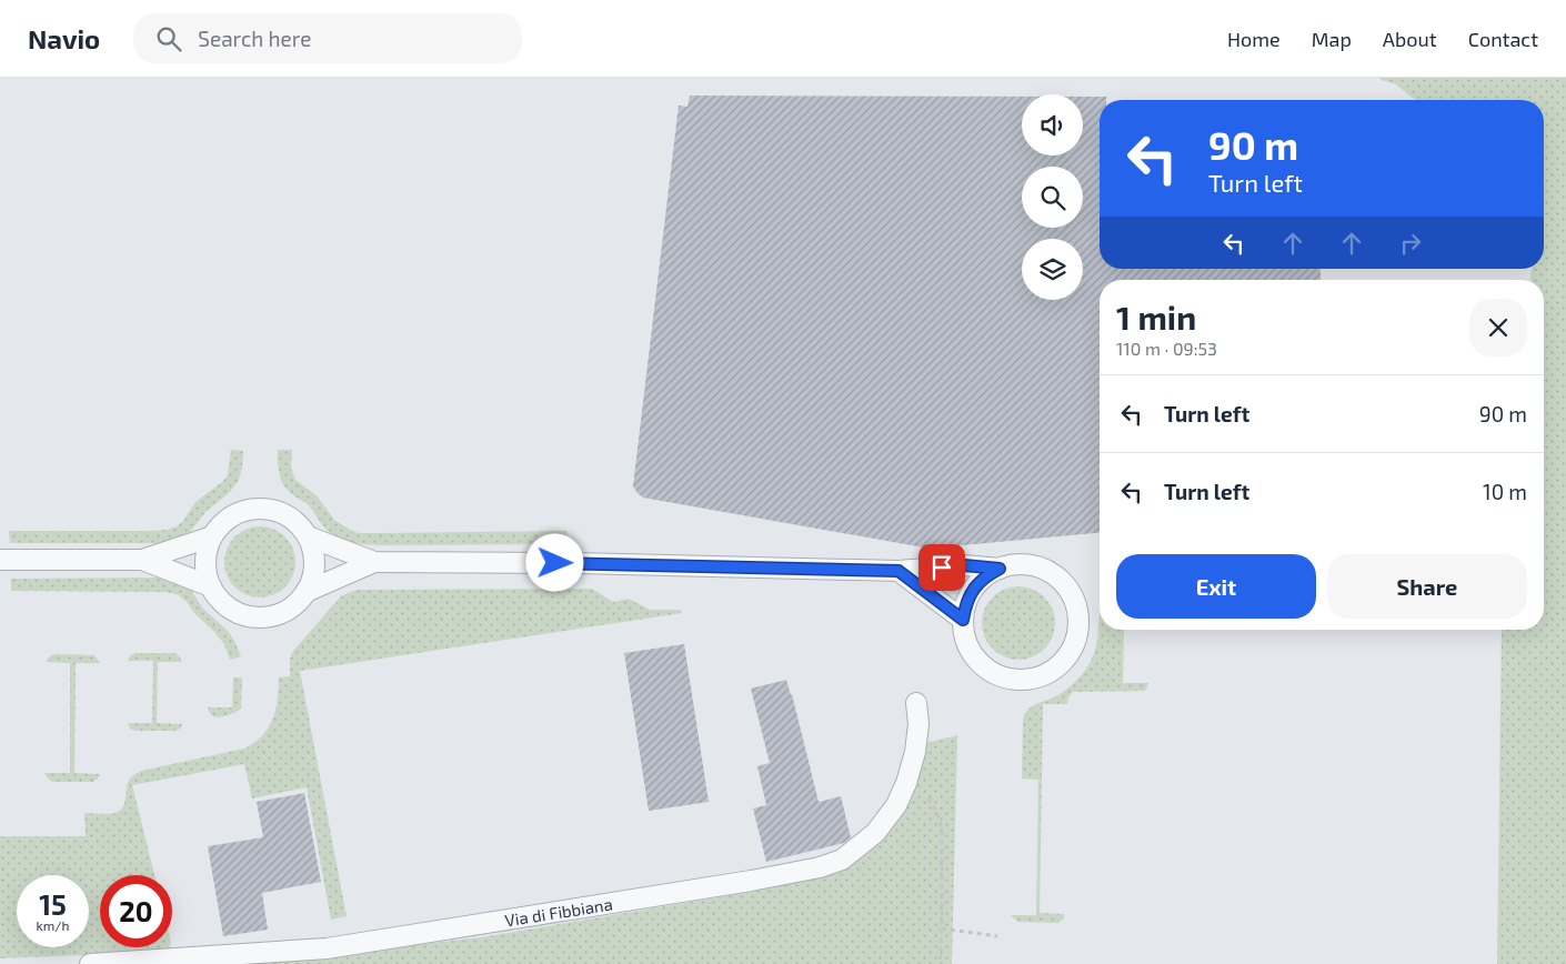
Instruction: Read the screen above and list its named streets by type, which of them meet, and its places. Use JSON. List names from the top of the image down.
{
  "streets": {
    "lane": ["Via di Fibbiana"]
  },
  "page": {
    "header": "Navio",
    "search": "Search here",
    "nav": [
      "Home",
      "Map",
      "About",
      "Contact"
    ],
    "turn": ["90 m", "Turn left"],
    "heading": ["1 min", "110 m · 09:53"],
    "list": [
      {
        "name": "Turn left",
        "value": "90 m"
      },
      {
        "name": "Turn left",
        "value": "10 m"
      }
    ],
    "buttons": ["Exit", "Share"],
    "speed": "15 km/h",
    "limit": "20"
  }
}
